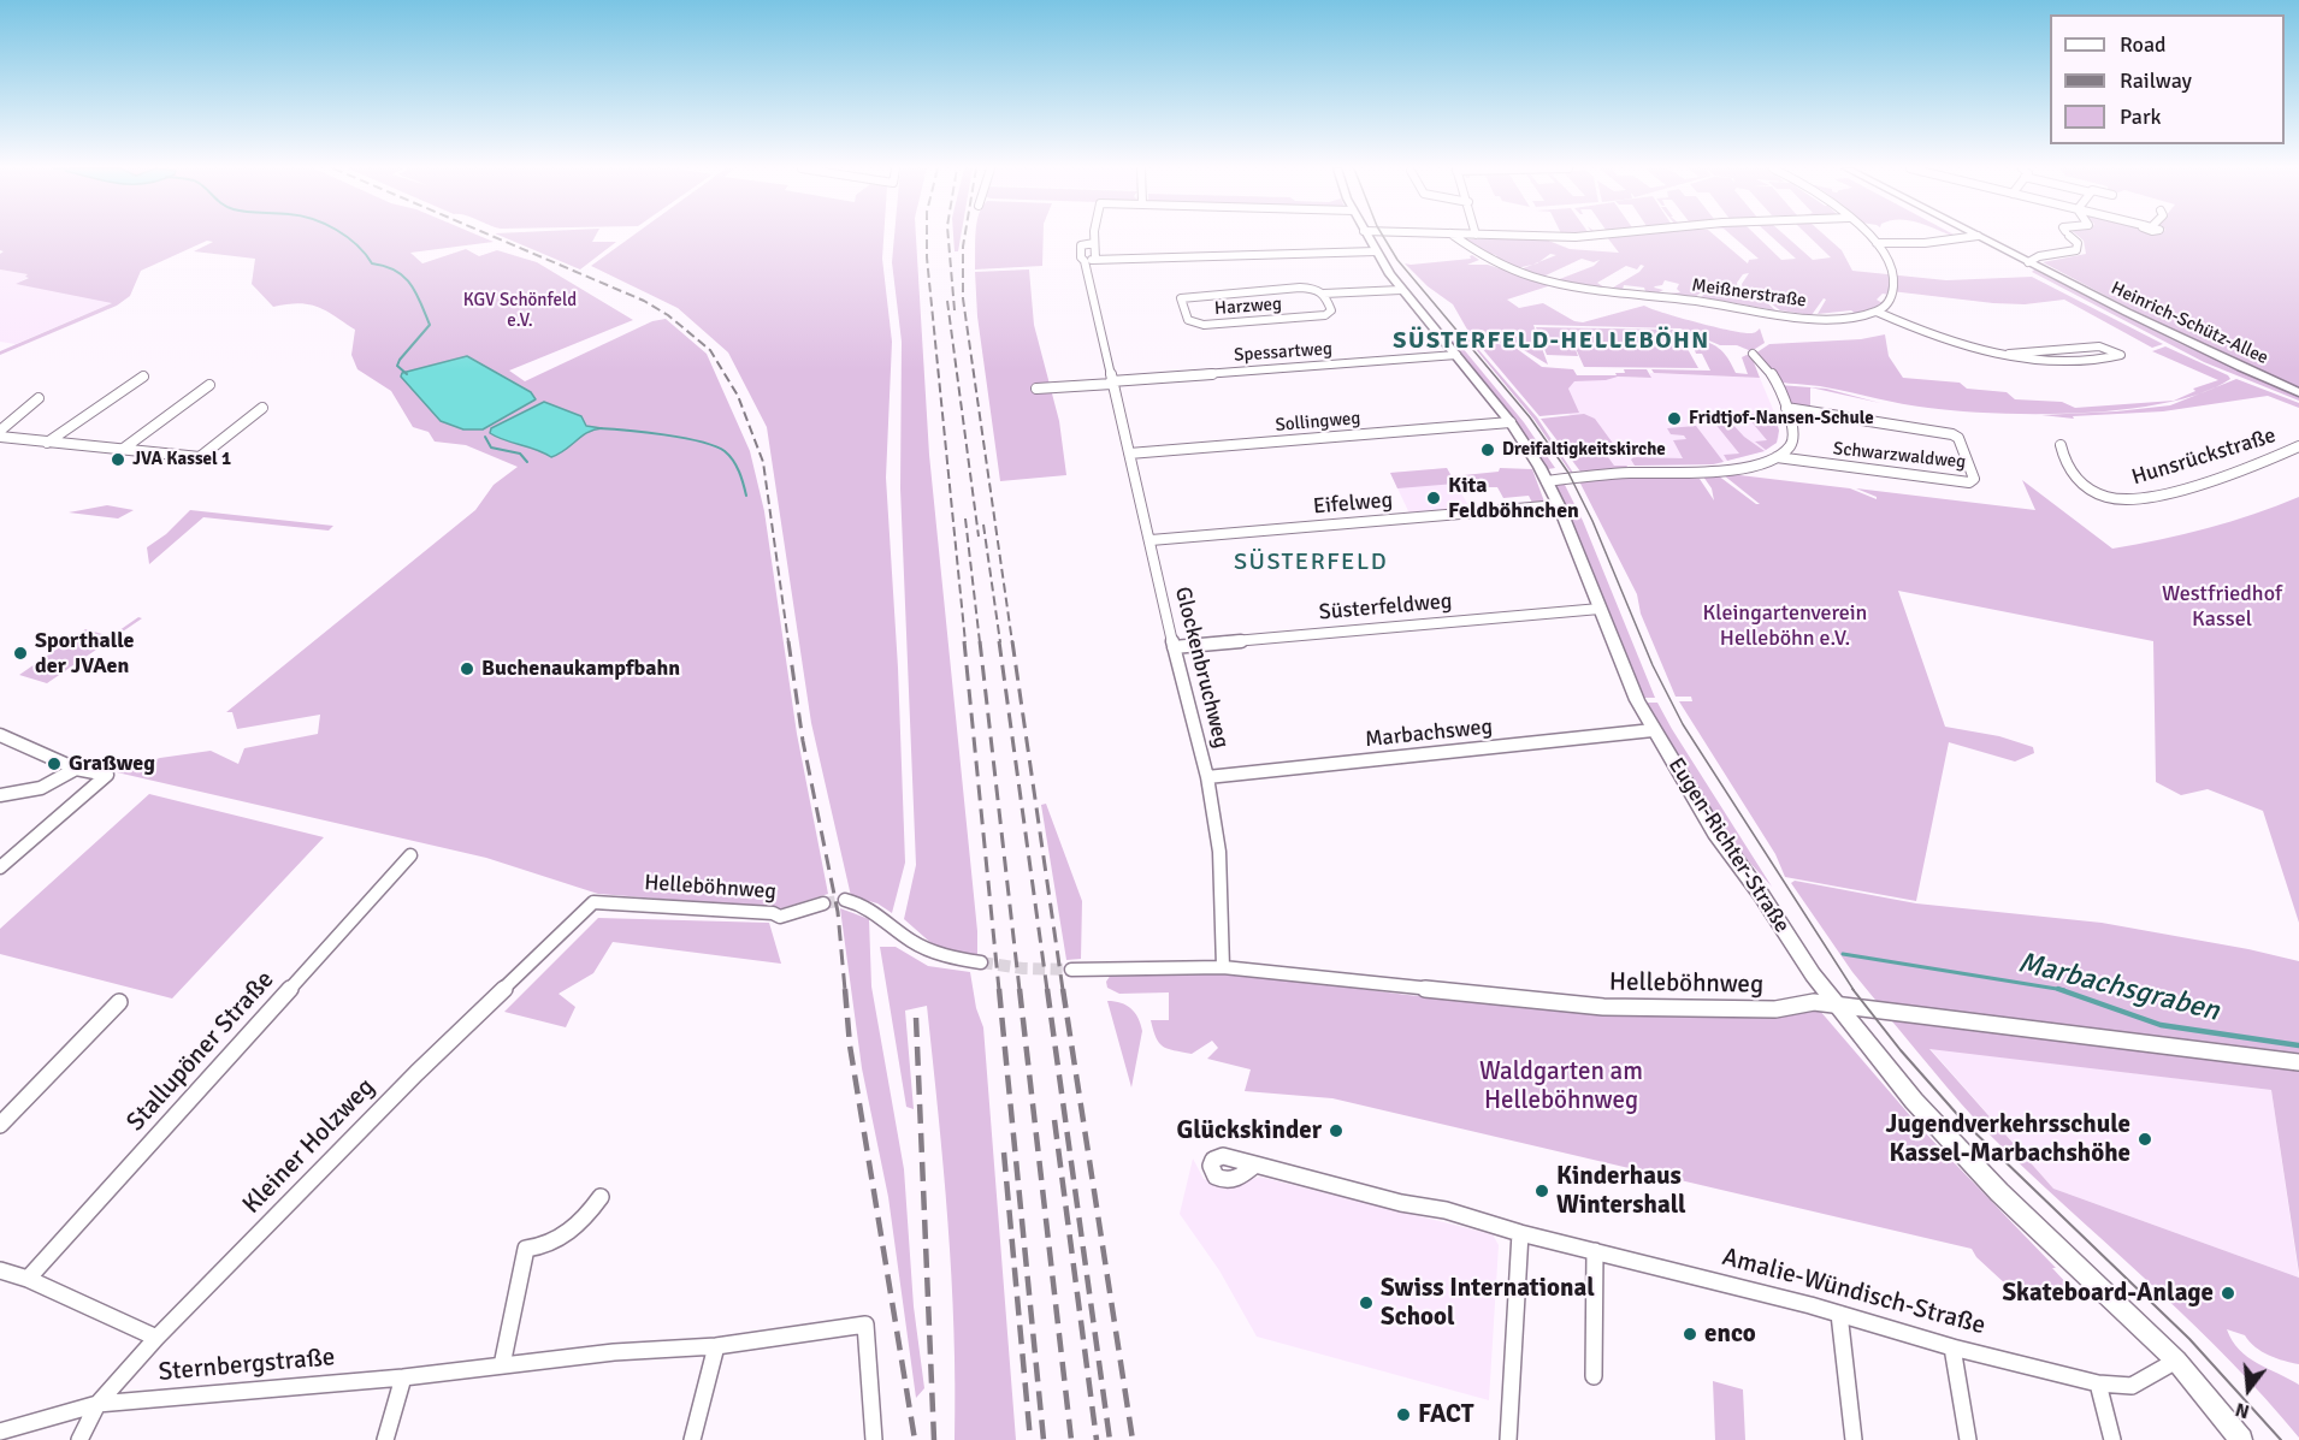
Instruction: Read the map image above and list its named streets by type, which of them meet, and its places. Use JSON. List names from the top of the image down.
{
  "streets": {
    "main road": ["Heinrich-Schütz-Allee", "Eugen-Richter-Straße"],
    "street": [
      "Meißnerstraße",
      "Harzweg",
      "Spessartweg",
      "Sollingweg",
      "Schwarzwaldweg",
      "Hunsrückstraße",
      "Eifelweg",
      "Süsterfeldweg",
      "Glockenbruchweg",
      "Marbachsweg",
      "Helleböhnweg",
      "Stallupöner Straße",
      "Kleiner Holzweg",
      "Amalie-Wündisch-Straße",
      "Sternbergstraße"
    ]
  },
  "crossings": [
    ["Harzweg", "Eugen-Richter-Straße"],
    ["Spessartweg", "Glockenbruchweg"],
    ["Spessartweg", "Eugen-Richter-Straße"],
    ["Sollingweg", "Glockenbruchweg"],
    ["Sollingweg", "Eugen-Richter-Straße"],
    ["Schwarzwaldweg", "Eugen-Richter-Straße"],
    ["Eifelweg", "Glockenbruchweg"],
    ["Eifelweg", "Eugen-Richter-Straße"],
    ["Süsterfeldweg", "Glockenbruchweg"],
    ["Süsterfeldweg", "Eugen-Richter-Straße"],
    ["Glockenbruchweg", "Marbachsweg"],
    ["Glockenbruchweg", "Helleböhnweg"],
    ["Marbachsweg", "Eugen-Richter-Straße"],
    ["Eugen-Richter-Straße", "Helleböhnweg"],
    ["Eugen-Richter-Straße", "Amalie-Wündisch-Straße"],
    ["Helleböhnweg", "Kleiner Holzweg"],
    ["Kleiner Holzweg", "Sternbergstraße"]
  ],
  "districts": ["SÜSTERFELD-HELLEBÖHN", "SÜSTERFELD"],
  "water": ["Marbachsgraben"],
  "parks": [
    "KGV Schönfeld e.V.",
    "Westfriedhof Kassel",
    "Kleingartenverein Helleböhn e.V.",
    "Waldgarten am Helleböhnweg"
  ],
  "places": [
    "Fridtjof-Nansen-Schule",
    "Dreifaltigkeitskirche",
    "JVA Kassel 1",
    "Kita Feldböhnchen",
    "Sporthalle der JVAen",
    "Buchenaukampfbahn",
    "Graßweg",
    "Glückskinder",
    "Jugendverkehrsschule Kassel-Marbachshöhe",
    "Kinderhaus Wintershall",
    "Skateboard-Anlage",
    "Swiss International School",
    "enco",
    "FACT"
  ],
  "legend": ["Road", "Railway", "Park"],
  "north": "bottom"
}
